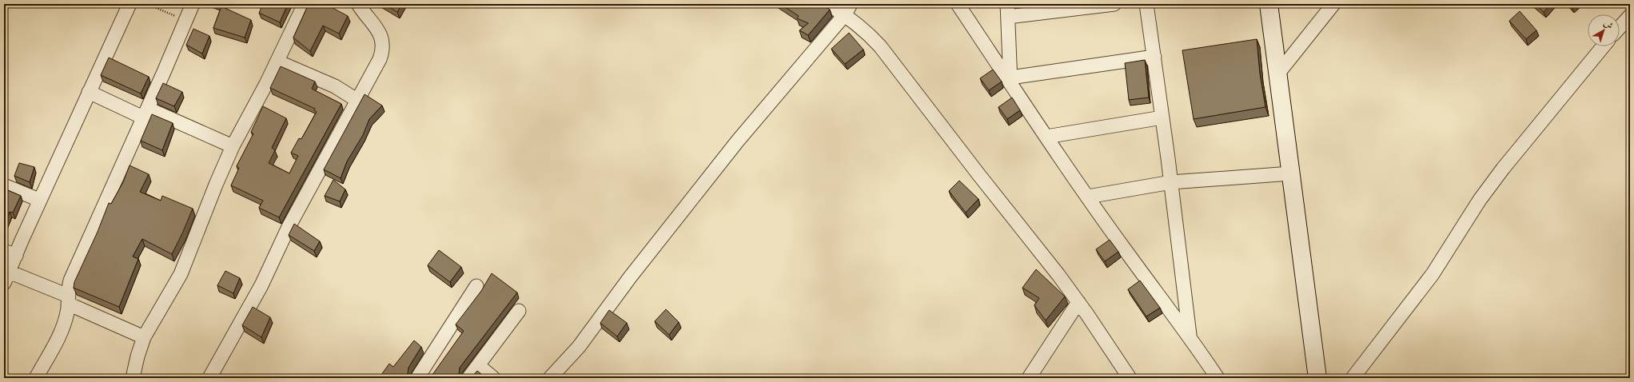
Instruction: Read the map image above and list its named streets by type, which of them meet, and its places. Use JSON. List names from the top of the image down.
{
  "north": "top right"
}
